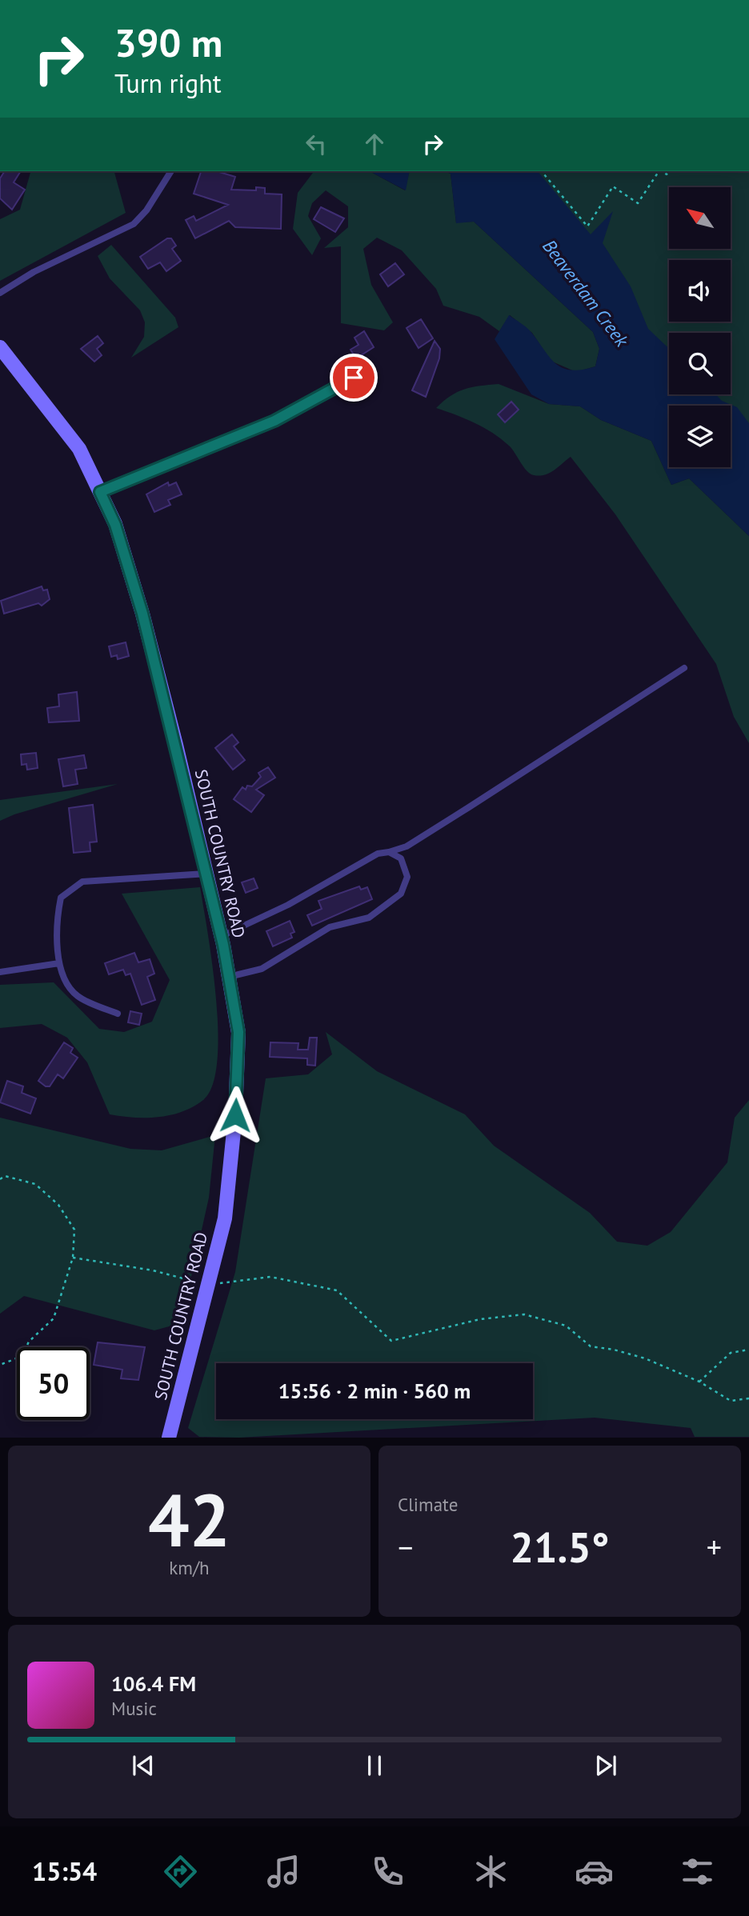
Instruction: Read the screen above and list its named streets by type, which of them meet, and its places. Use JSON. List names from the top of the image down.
{
  "streets": {
    "main road": ["SOUTH COUNTRY ROAD"]
  },
  "water": ["Beaverdam Creek"],
  "north": "top left",
  "page": {
    "turn": ["390 m", "Turn right"],
    "limit": "50",
    "trip": "15:56 · 2 min · 560 m",
    "tile": [
      ["42", "km/h"],
      "Climate"
    ],
    "heat": ["−", "21.5°", "+"],
    "song": ["106.4 FM", "Music"],
    "tabs": "15:54"
  }
}
